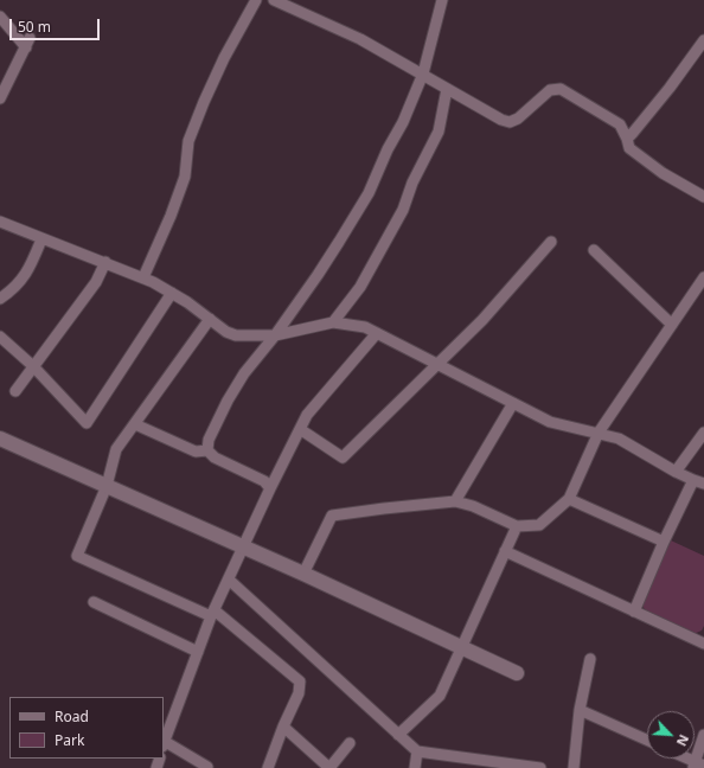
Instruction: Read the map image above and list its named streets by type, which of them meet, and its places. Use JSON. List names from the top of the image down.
{
  "legend": ["Road", "Park"],
  "scale_bar": "50 m",
  "north": "bottom right"
}
